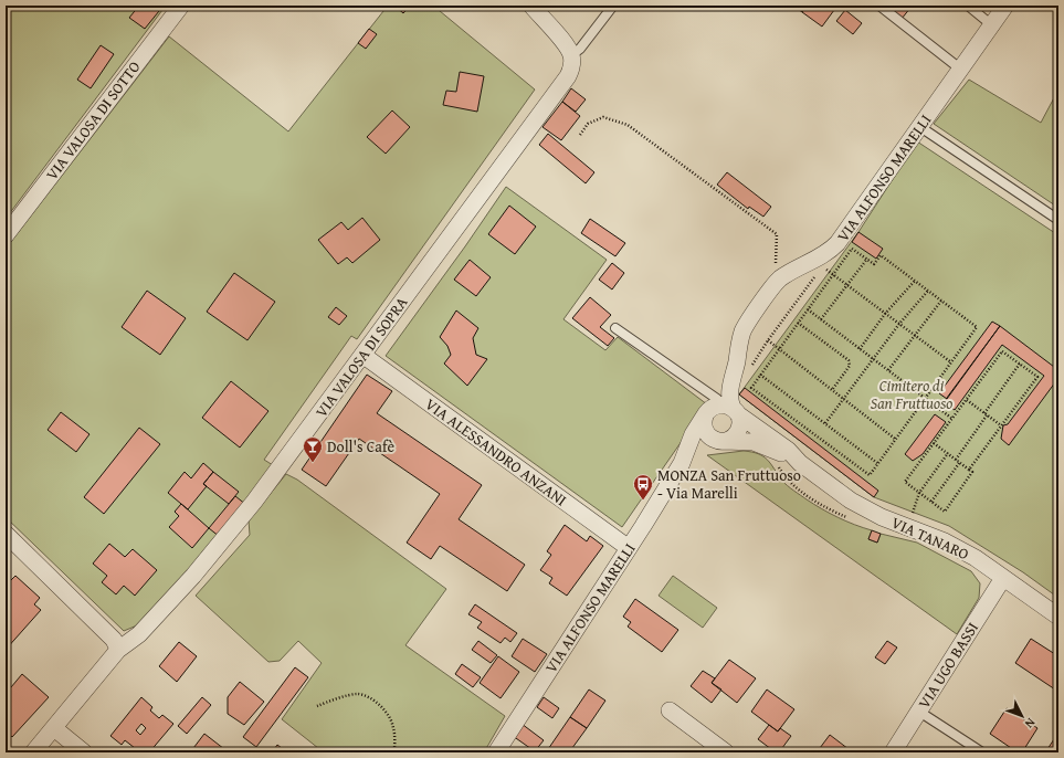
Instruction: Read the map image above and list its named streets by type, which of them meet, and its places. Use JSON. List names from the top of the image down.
{
  "streets": {
    "street": [
      "VIA VALOSA DI SOTTO",
      "VIA ALFONSO MARELLI",
      "VIA VALOSA DI SOPRA",
      "VIA ALESSANDRO ANZANI",
      "VIA TANARO",
      "VIA UGO BASSI"
    ]
  },
  "crossings": [
    ["VIA ALFONSO MARELLI", "VIA ALESSANDRO ANZANI"],
    ["VIA ALFONSO MARELLI", "VIA TANARO"],
    ["VIA VALOSA DI SOPRA", "VIA ALESSANDRO ANZANI"],
    ["VIA TANARO", "VIA UGO BASSI"]
  ],
  "parks": ["Cimitero di San Fruttuoso"],
  "places": {
    "bar": ["Doll's Cafè"],
    "bus stop": ["MONZA San Fruttuoso - Via Marelli"]
  },
  "north": "bottom right"
}
